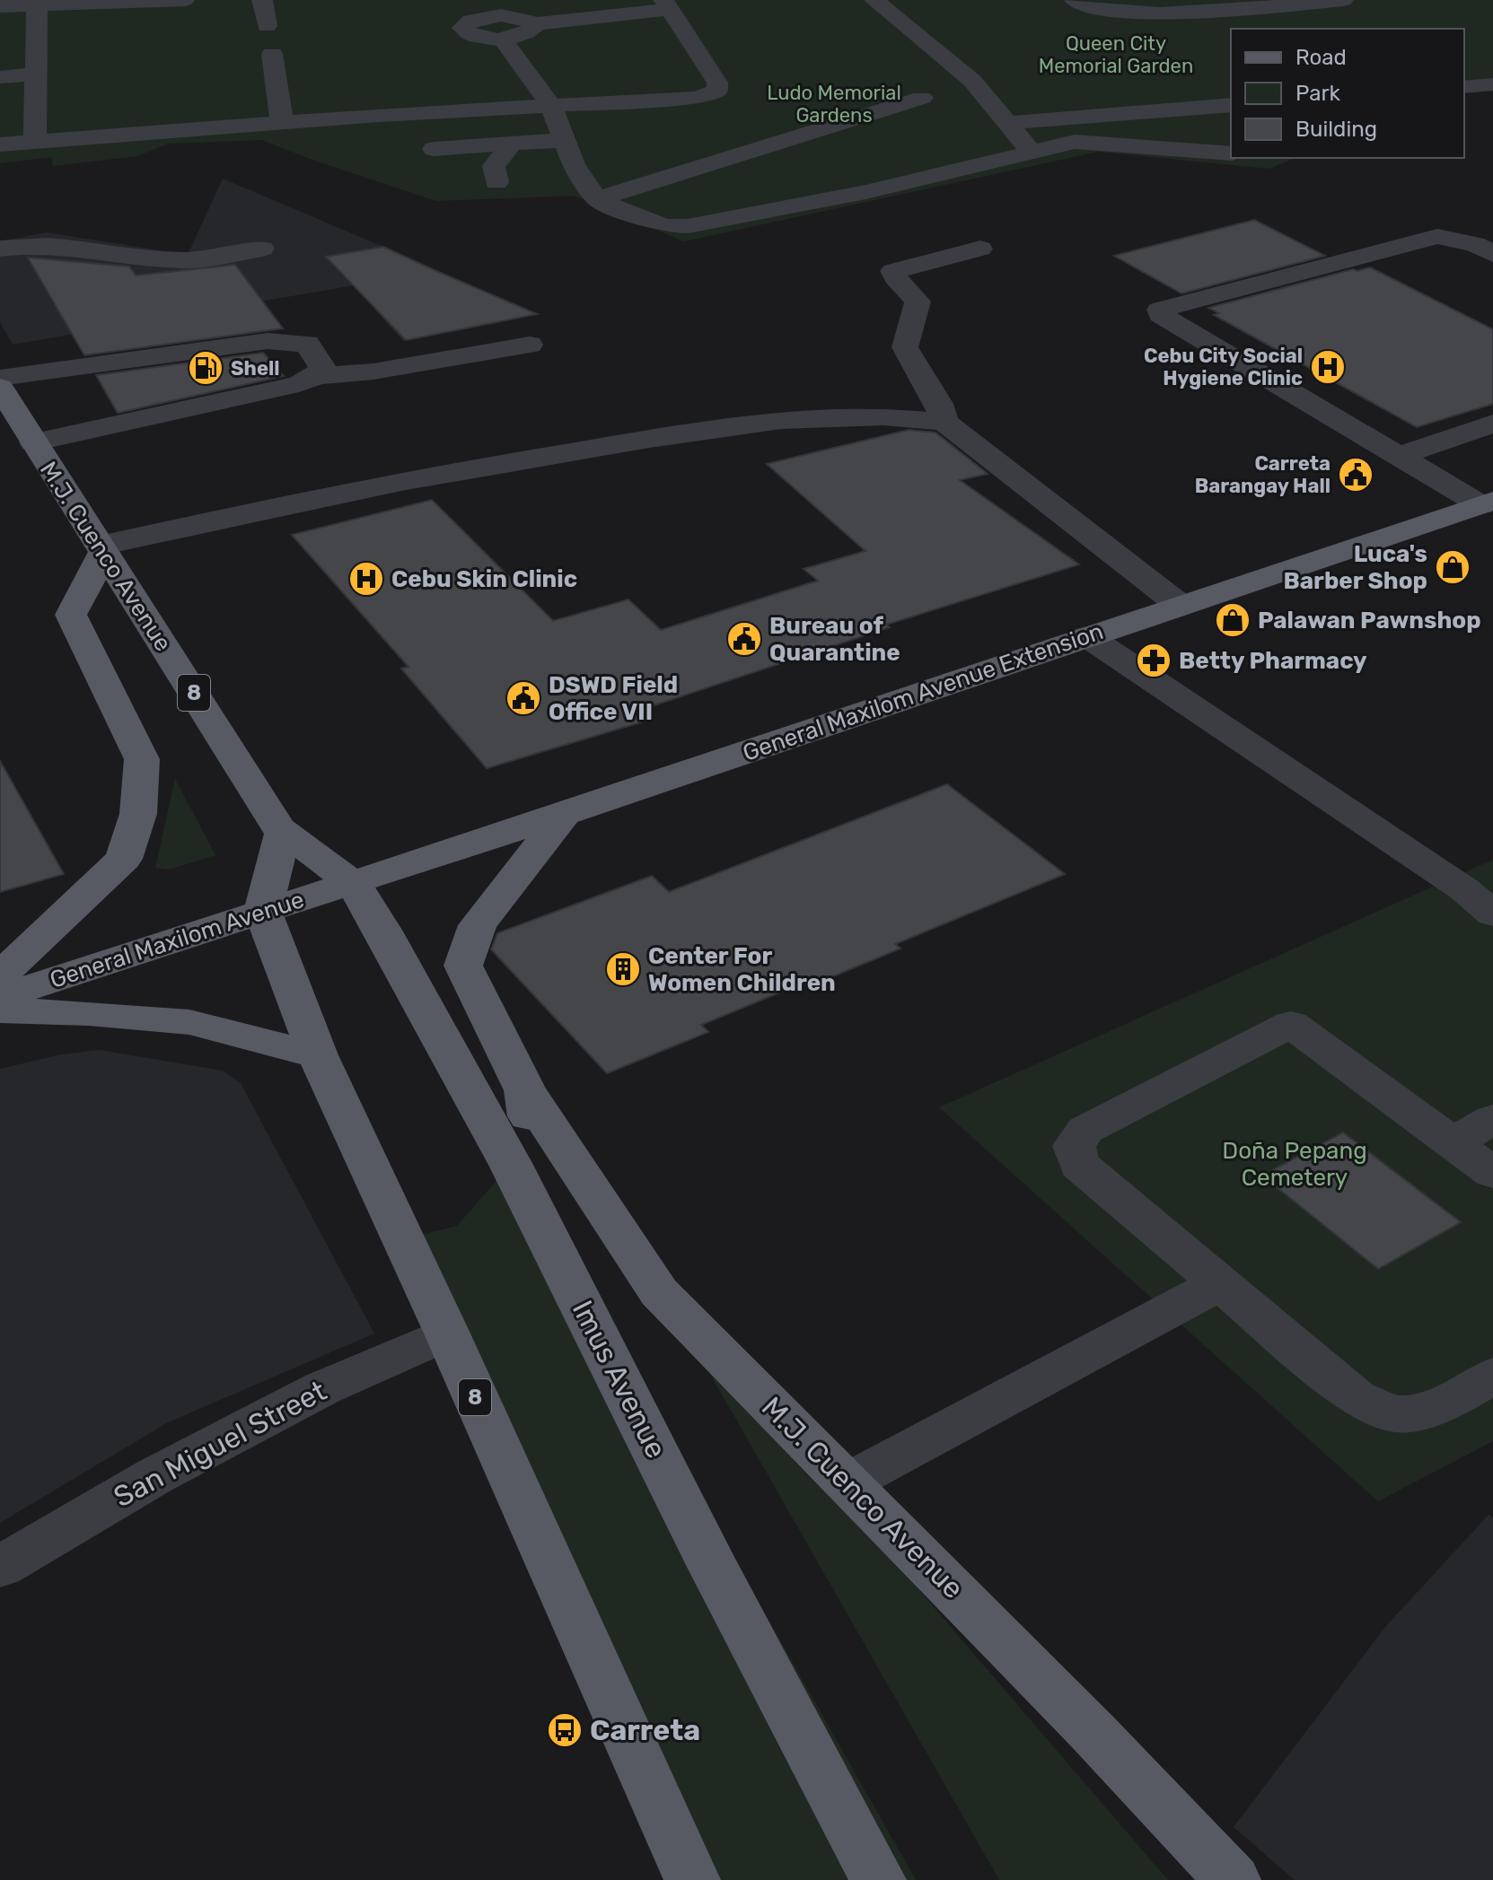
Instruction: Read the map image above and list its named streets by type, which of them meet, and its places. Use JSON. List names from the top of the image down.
{
  "streets": {
    "main road": [
      "M.J. Cuenco Avenue",
      "General Maxilom Avenue Extension",
      "8",
      "General Maxilom Avenue",
      "Imus Avenue"
    ],
    "street": ["San Miguel Street"]
  },
  "crossings": [
    ["M.J. Cuenco Avenue", "General Maxilom Avenue Extension"],
    ["M.J. Cuenco Avenue", "General Maxilom Avenue"],
    ["M.J. Cuenco Avenue", "Imus Avenue"],
    ["General Maxilom Avenue Extension", "General Maxilom Avenue"],
    ["General Maxilom Avenue Extension", "Imus Avenue"],
    ["8", "General Maxilom Avenue"],
    ["8", "San Miguel Street"],
    ["General Maxilom Avenue", "Imus Avenue"]
  ],
  "parks": ["Queen City Memorial Garden", "Ludo Memorial Gardens", "Doña Pepang Cemetery"],
  "places": {
    "hospital": ["Cebu City Social Hygiene Clinic", "Cebu Skin Clinic"],
    "fuel station": ["Shell"],
    "public building": ["Carreta Barangay Hall", "Bureau of Quarantine", "DSWD Field Office VII"],
    "shop": ["Luca's Barber Shop", "Palawan Pawnshop"],
    "pharmacy": ["Betty Pharmacy"],
    "building": ["Center For Women Children"],
    "bus stop": ["Carreta"]
  },
  "legend": ["Road", "Park", "Building"]
}
